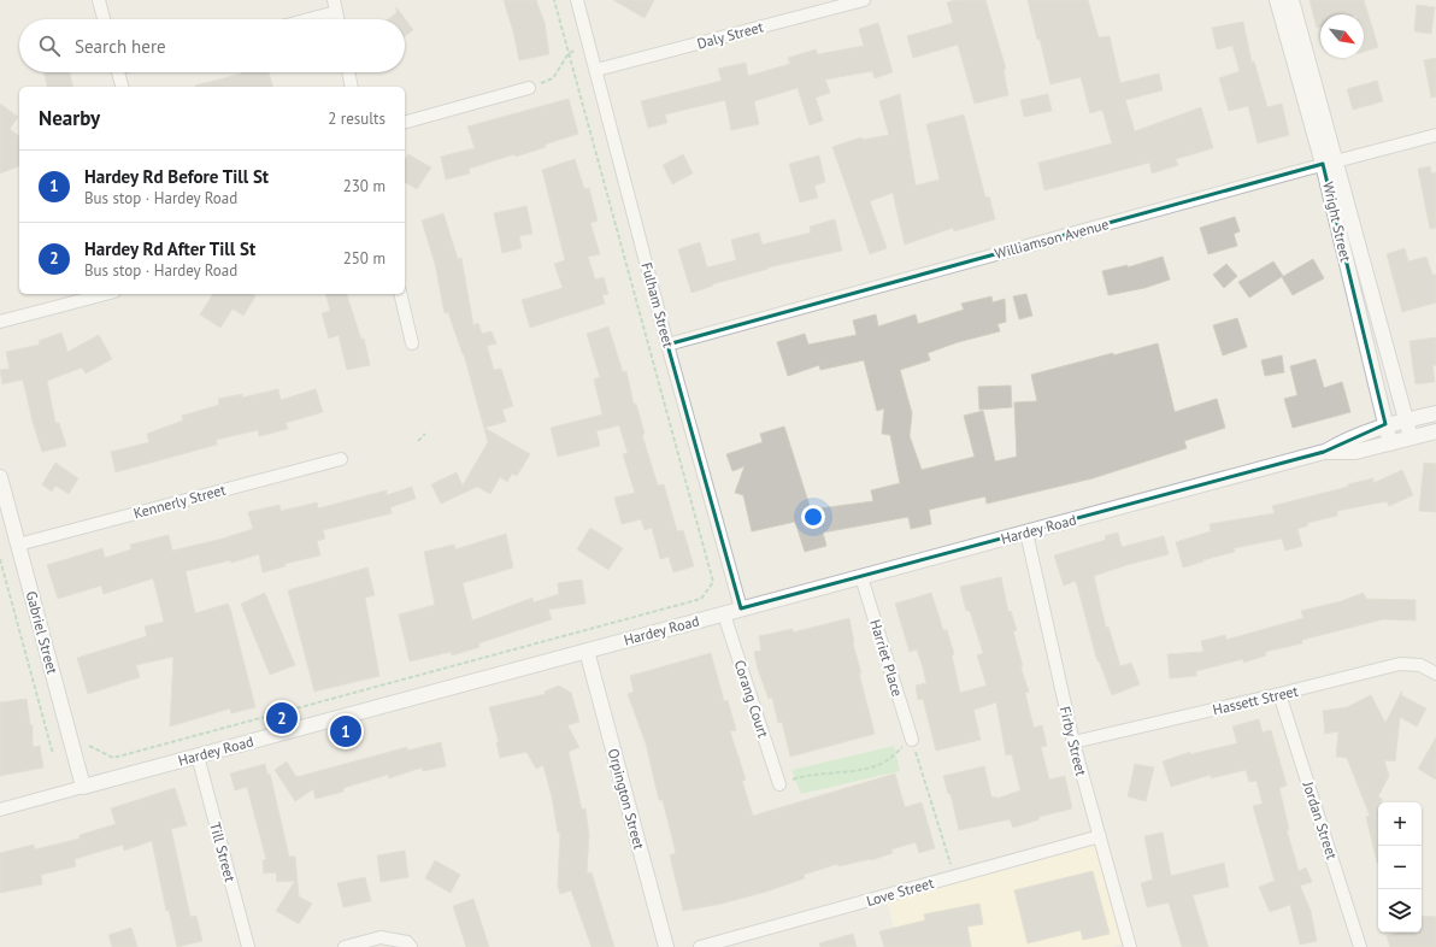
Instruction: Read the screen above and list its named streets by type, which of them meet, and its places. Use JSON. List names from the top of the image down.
{
  "streets": {
    "street": [
      "Daly Street",
      "Wright Street",
      "Williamson Avenue",
      "Fulham Street",
      "Kennerly Street",
      "Hardey Road",
      "Gabriel Street",
      "Harriet Place",
      "Corang Court",
      "Hassett Street",
      "Firby Street",
      "Orpington Street",
      "Jordan Street",
      "Till Street",
      "Love Street"
    ]
  },
  "crossings": [
    ["Daly Street", "Fulham Street"],
    ["Wright Street", "Williamson Avenue"],
    ["Wright Street", "Hardey Road"],
    ["Williamson Avenue", "Fulham Street"],
    ["Fulham Street", "Hardey Road"],
    ["Kennerly Street", "Gabriel Street"],
    ["Hardey Road", "Gabriel Street"],
    ["Hardey Road", "Harriet Place"],
    ["Hardey Road", "Corang Court"],
    ["Hardey Road", "Firby Street"],
    ["Hardey Road", "Orpington Street"],
    ["Hardey Road", "Till Street"],
    ["Hassett Street", "Firby Street"],
    ["Hassett Street", "Jordan Street"],
    ["Firby Street", "Love Street"]
  ],
  "north": "bottom right",
  "page": {
    "search": "Search here",
    "heading": ["Nearby", "2 results"],
    "list": [
      {
        "mark": "1",
        "name": "Hardey Rd Before Till St",
        "note": "Bus stop · Hardey Road",
        "value": "230 m"
      },
      {
        "mark": "2",
        "name": "Hardey Rd After Till St",
        "note": "Bus stop · Hardey Road",
        "value": "250 m"
      }
    ],
    "pins": ["2", "1"],
    "map_buttons": ["+", "−"]
  }
}
